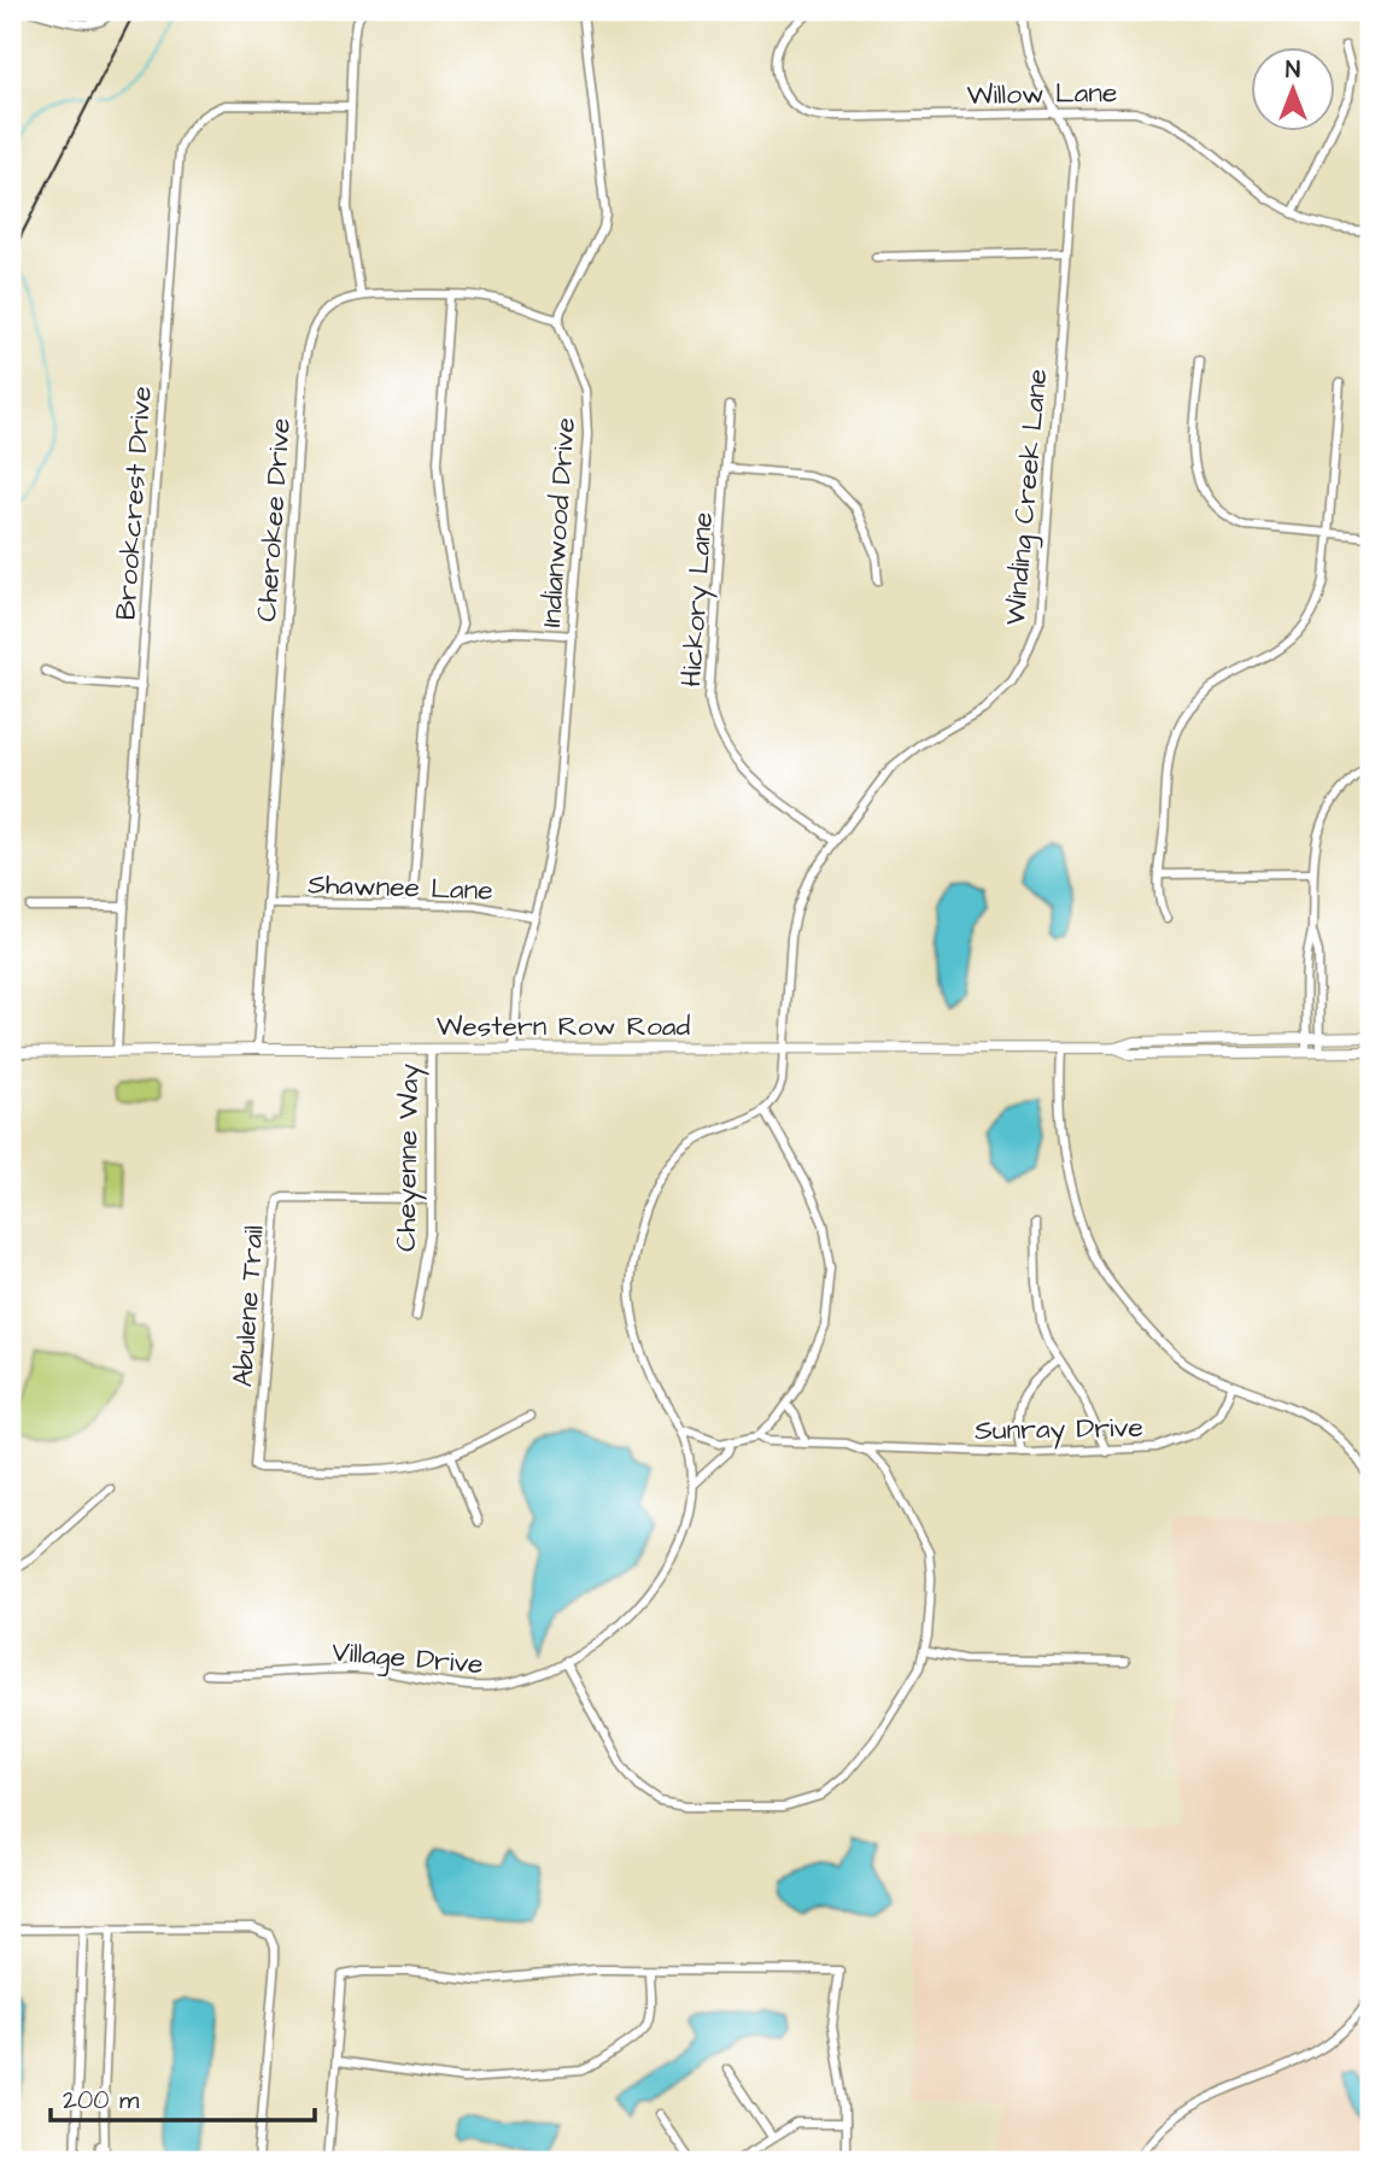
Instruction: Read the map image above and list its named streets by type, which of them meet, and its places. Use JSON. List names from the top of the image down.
{
  "streets": {
    "street": [
      "Willow Lane",
      "Winding Creek Lane",
      "Brookcrest Drive",
      "Cherokee Drive",
      "Indianwood Drive",
      "Hickory Lane",
      "Shawnee Lane",
      "Western Row Road",
      "Cheyenne Way",
      "Abulene Trail",
      "Sunray Drive",
      "Village Drive"
    ]
  },
  "crossings": [
    ["Willow Lane", "Winding Creek Lane"],
    ["Winding Creek Lane", "Hickory Lane"],
    ["Winding Creek Lane", "Western Row Road"],
    ["Brookcrest Drive", "Western Row Road"],
    ["Cherokee Drive", "Shawnee Lane"],
    ["Cherokee Drive", "Western Row Road"],
    ["Indianwood Drive", "Shawnee Lane"],
    ["Indianwood Drive", "Western Row Road"],
    ["Western Row Road", "Cheyenne Way"],
    ["Cheyenne Way", "Abulene Trail"],
    ["Sunray Drive", "Village Drive"]
  ],
  "scale_bar": "200 m",
  "north": "top"
}
